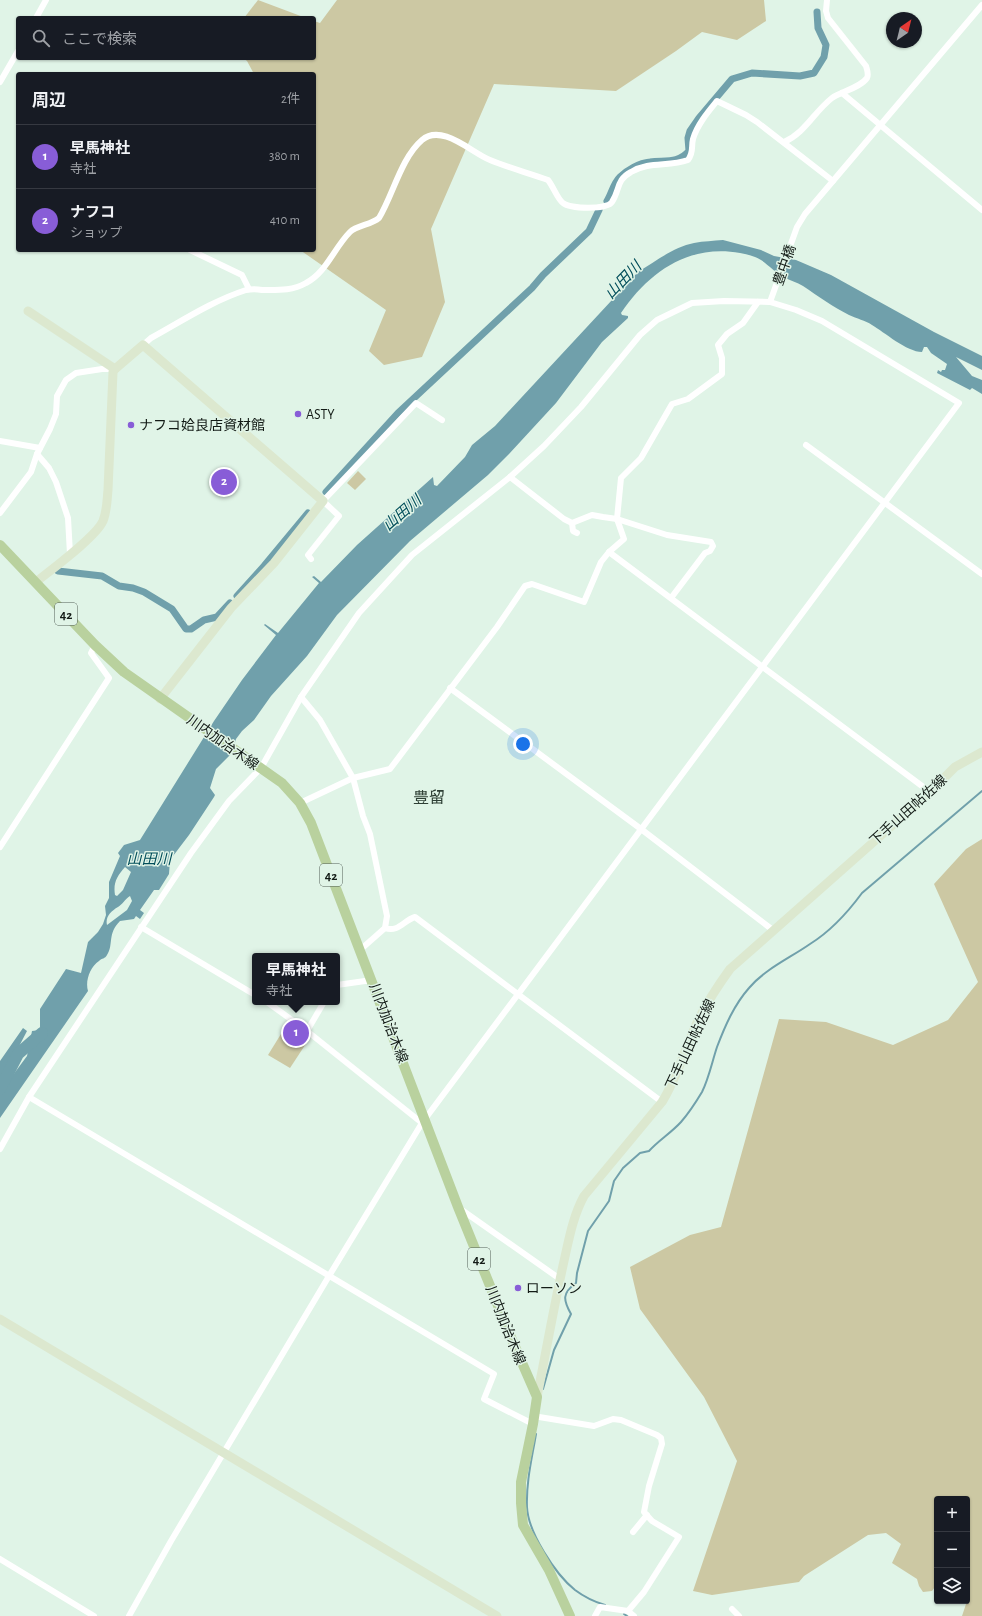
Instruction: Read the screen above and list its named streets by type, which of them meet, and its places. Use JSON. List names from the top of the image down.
{
  "streets": {
    "main road": ["42", "川内加治木線"],
    "street": ["豊中橋", "下手山田帖佐線"]
  },
  "crossings": [
    ["川内加治木線", "下手山田帖佐線"]
  ],
  "districts": ["豊留"],
  "water": ["山田川"],
  "places": ["ASTY", "ナフコ姶良店資材館", "ローソン"],
  "north": "top right",
  "page": {
    "search": "ここで検索",
    "heading": ["周辺", "2件"],
    "list": [
      {
        "mark": "1",
        "name": "早馬神社",
        "note": "寺社",
        "value": "380 m"
      },
      {
        "mark": "2",
        "name": "ナフコ",
        "note": "ショップ",
        "value": "410 m"
      }
    ],
    "pins": ["2", "1"],
    "popup": ["早馬神社", "寺社"],
    "map_buttons": ["+", "−"]
  }
}
